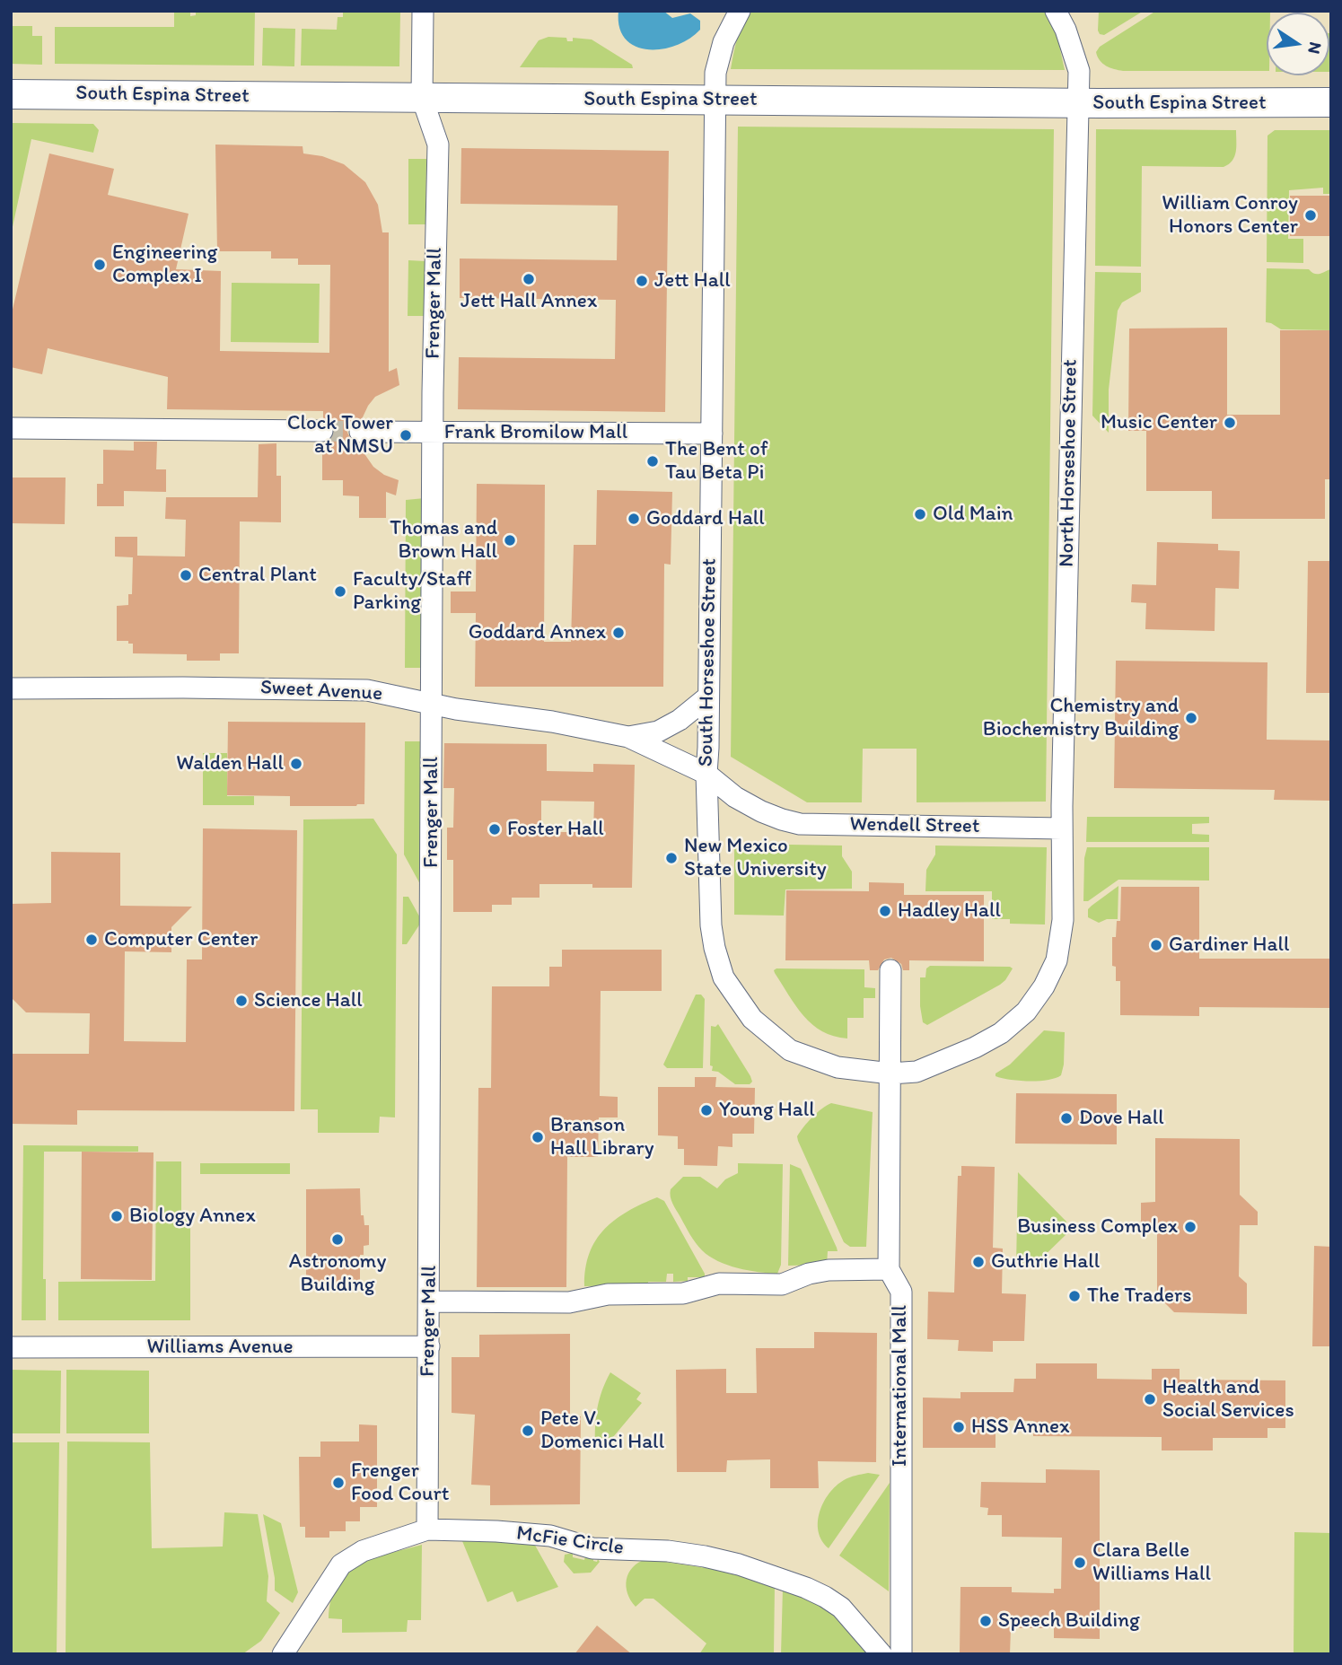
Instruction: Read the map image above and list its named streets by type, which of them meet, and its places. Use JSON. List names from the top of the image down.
{
  "streets": {
    "street": [
      "South Espina Street",
      "Frenger Mall",
      "Frank Bromilow Mall",
      "North Horseshoe Street",
      "South Horseshoe Street",
      "Sweet Avenue",
      "Wendell Street",
      "Williams Avenue",
      "International Mall",
      "McFie Circle"
    ]
  },
  "crossings": [
    ["South Espina Street", "Frenger Mall"],
    ["South Espina Street", "North Horseshoe Street"],
    ["South Espina Street", "South Horseshoe Street"],
    ["Frenger Mall", "Frank Bromilow Mall"],
    ["Frenger Mall", "Sweet Avenue"],
    ["Frenger Mall", "Williams Avenue"],
    ["Frenger Mall", "McFie Circle"],
    ["Frank Bromilow Mall", "South Horseshoe Street"],
    ["North Horseshoe Street", "South Horseshoe Street"],
    ["North Horseshoe Street", "Wendell Street"],
    ["North Horseshoe Street", "International Mall"],
    ["South Horseshoe Street", "Sweet Avenue"],
    ["South Horseshoe Street", "Wendell Street"],
    ["South Horseshoe Street", "International Mall"],
    ["Sweet Avenue", "Wendell Street"]
  ],
  "places": [
    "William Conroy Honors Center",
    "Engineering Complex I",
    "Jett Hall Annex",
    "Jett Hall",
    "Music Center",
    "Clock Tower at NMSU",
    "The Bent of Tau Beta Pi",
    "Old Main",
    "Goddard Hall",
    "Thomas and Brown Hall",
    "Central Plant",
    "Faculty/Staff Parking",
    "Goddard Annex",
    "Chemistry and Biochemistry Building",
    "Walden Hall",
    "Foster Hall",
    "New Mexico State University",
    "Hadley Hall",
    "Computer Center",
    "Gardiner Hall",
    "Science Hall",
    "Young Hall",
    "Dove Hall",
    "Branson Hall Library",
    "Biology Annex",
    "Business Complex",
    "Astronomy Building",
    "Guthrie Hall",
    "The Traders",
    "Health and Social Services",
    "HSS Annex",
    "Pete V. Domenici Hall",
    "Frenger Food Court",
    "Clara Belle Williams Hall",
    "Speech Building"
  ],
  "north": "right"
}
